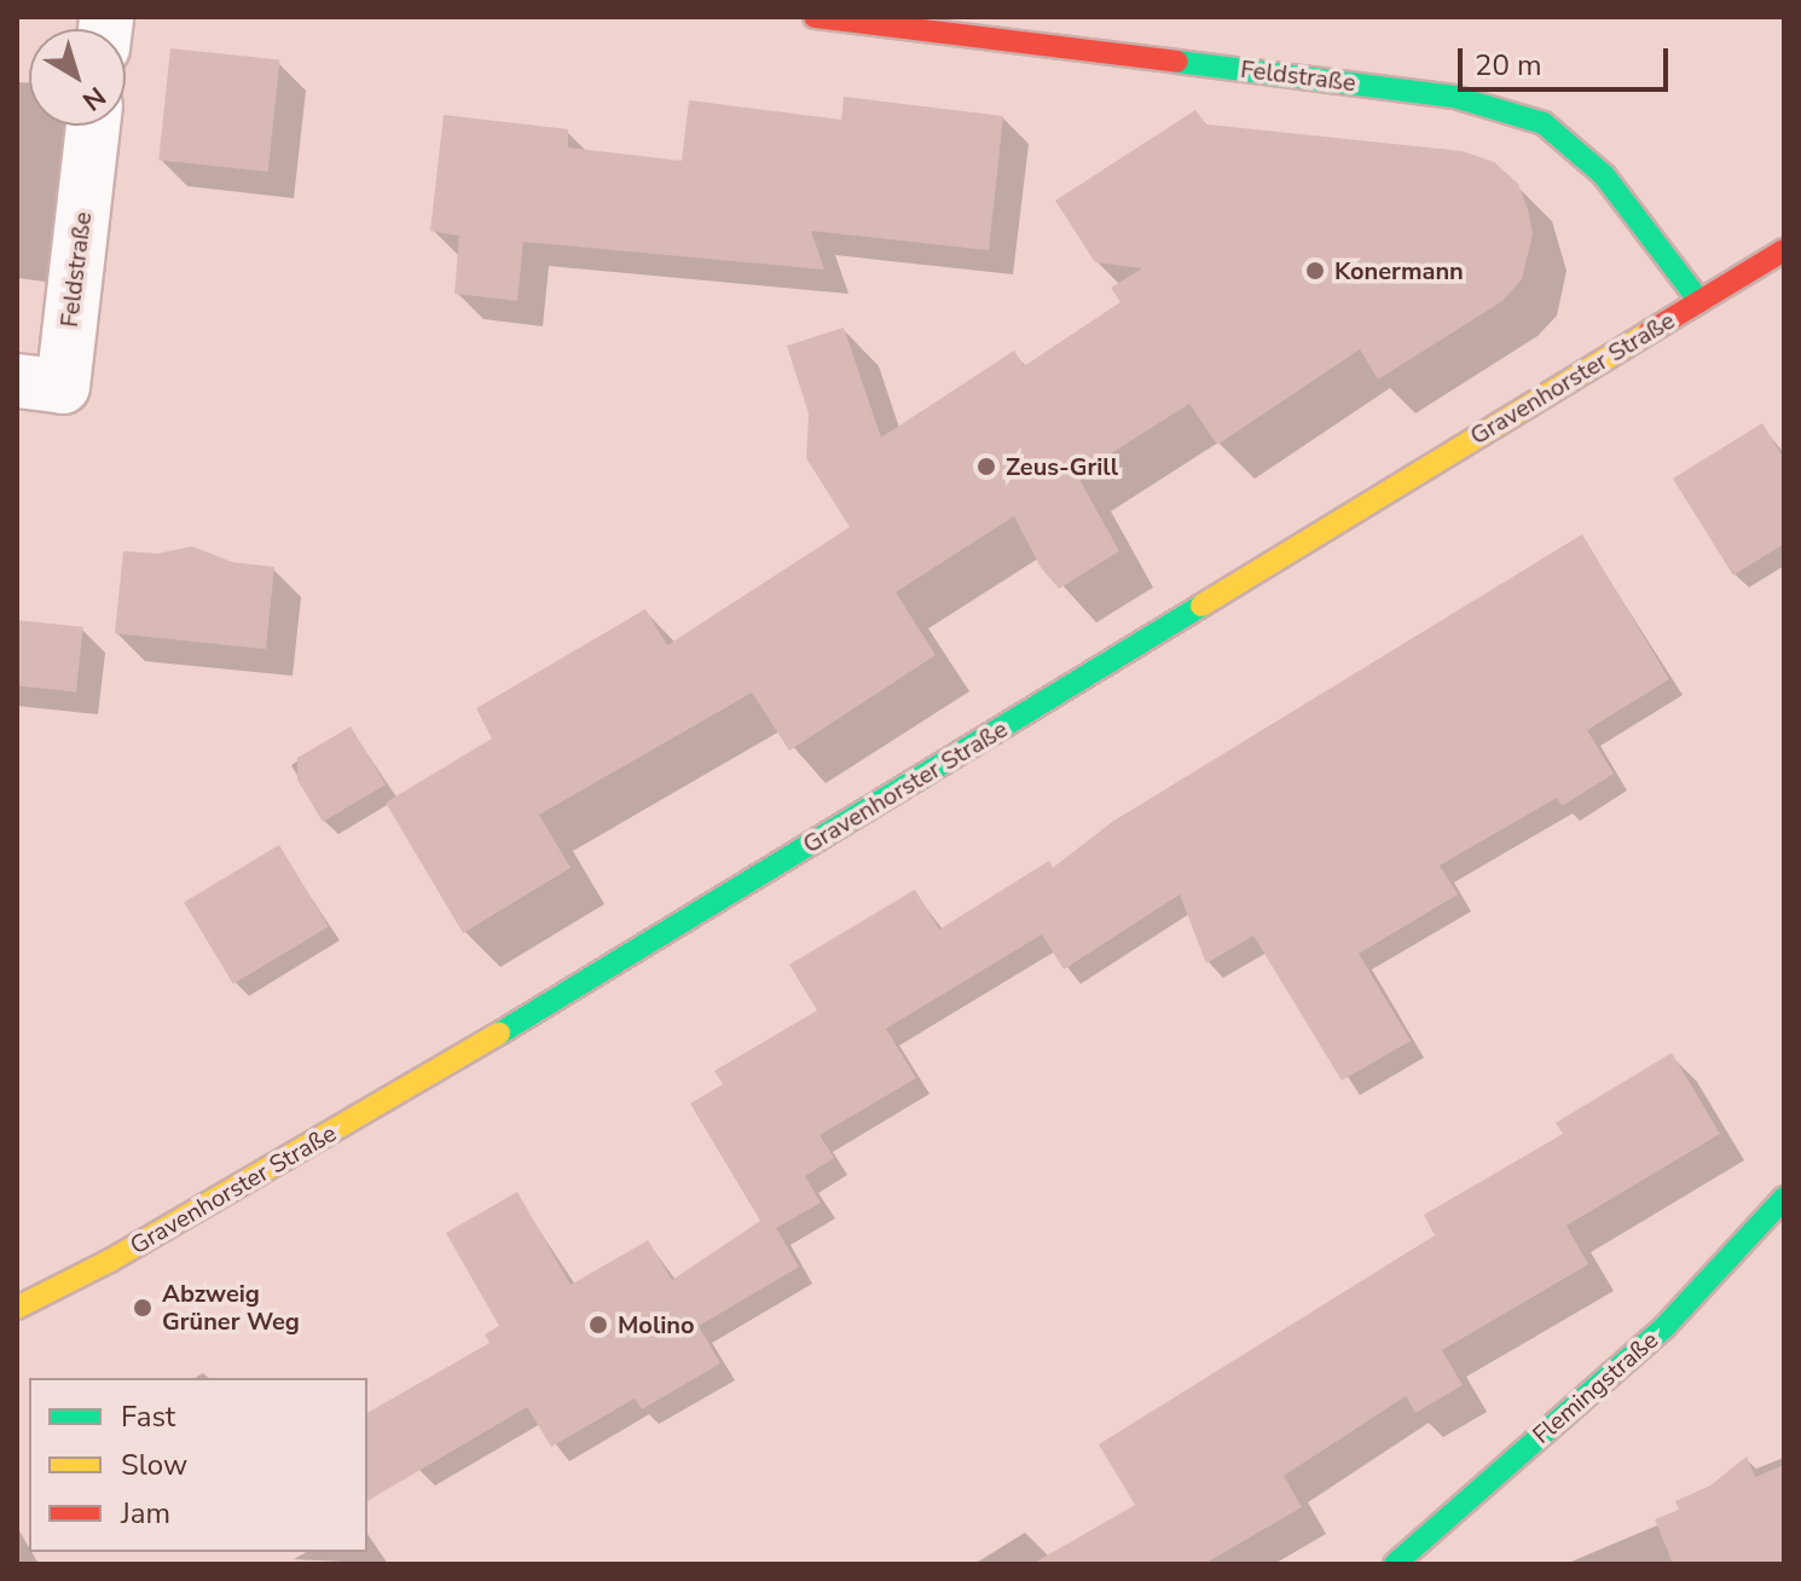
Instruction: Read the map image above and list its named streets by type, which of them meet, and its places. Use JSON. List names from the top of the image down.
{
  "streets": {
    "main road": ["Feldstraße", "Gravenhorster Straße", "Flemingstraße"]
  },
  "crossings": [
    ["Feldstraße", "Gravenhorster Straße"]
  ],
  "places": [
    "Konermann",
    "Zeus-Grill",
    "Abzweig Grüner Weg",
    "Molino"
  ],
  "legend": ["Fast", "Slow", "Jam"],
  "scale_bar": "20 m",
  "north": "bottom right"
}
